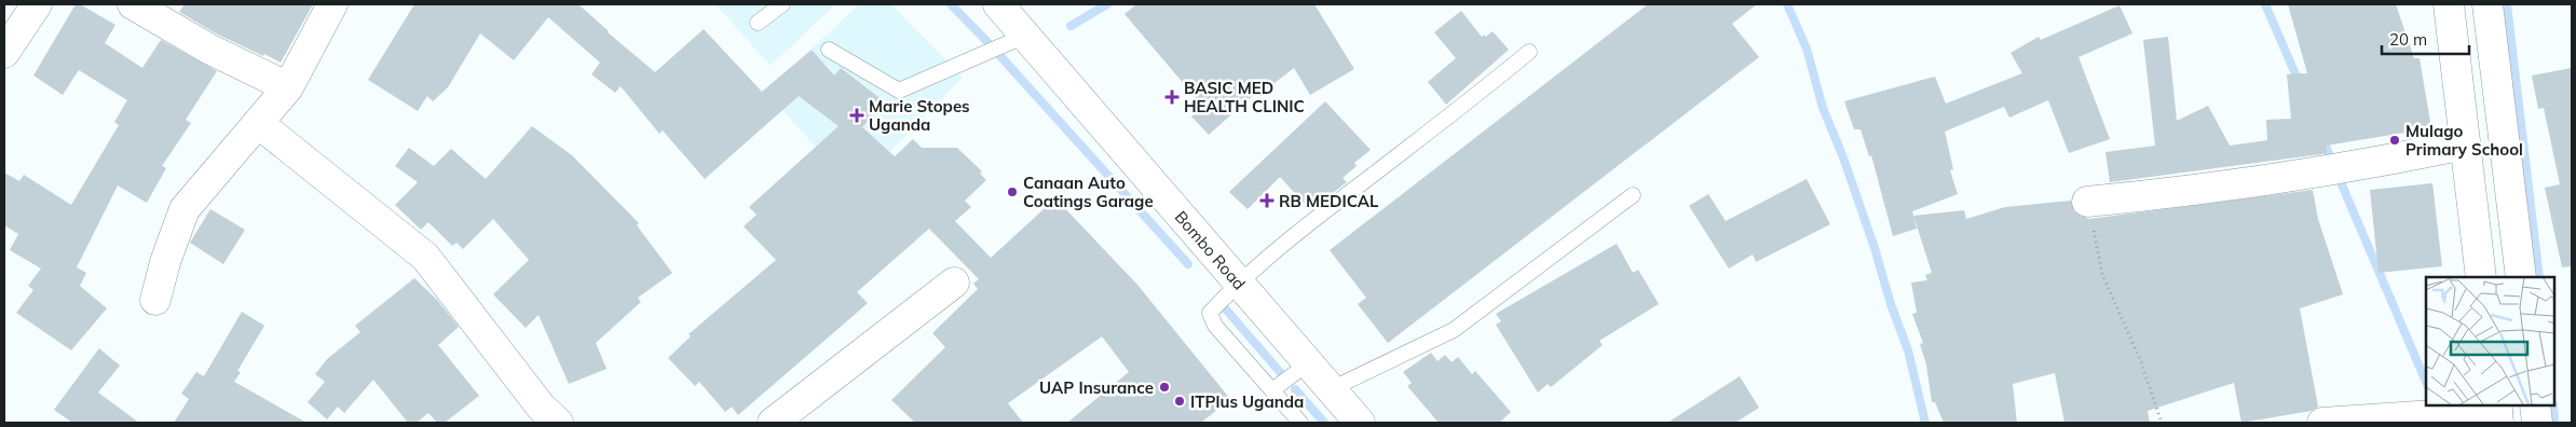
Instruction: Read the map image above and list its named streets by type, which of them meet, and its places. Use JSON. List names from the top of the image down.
{
  "streets": {
    "street": ["Bombo Road"]
  },
  "places": {
    "health": ["BASIC MED HEALTH CLINIC", "Marie Stopes Uganda", "RB MEDICAL"],
    "other": [
      "Mulago Primary School",
      "Canaan Auto Coatings Garage",
      "UAP Insurance",
      "ITPlus Uganda"
    ]
  },
  "scale_bar": "20 m"
}
